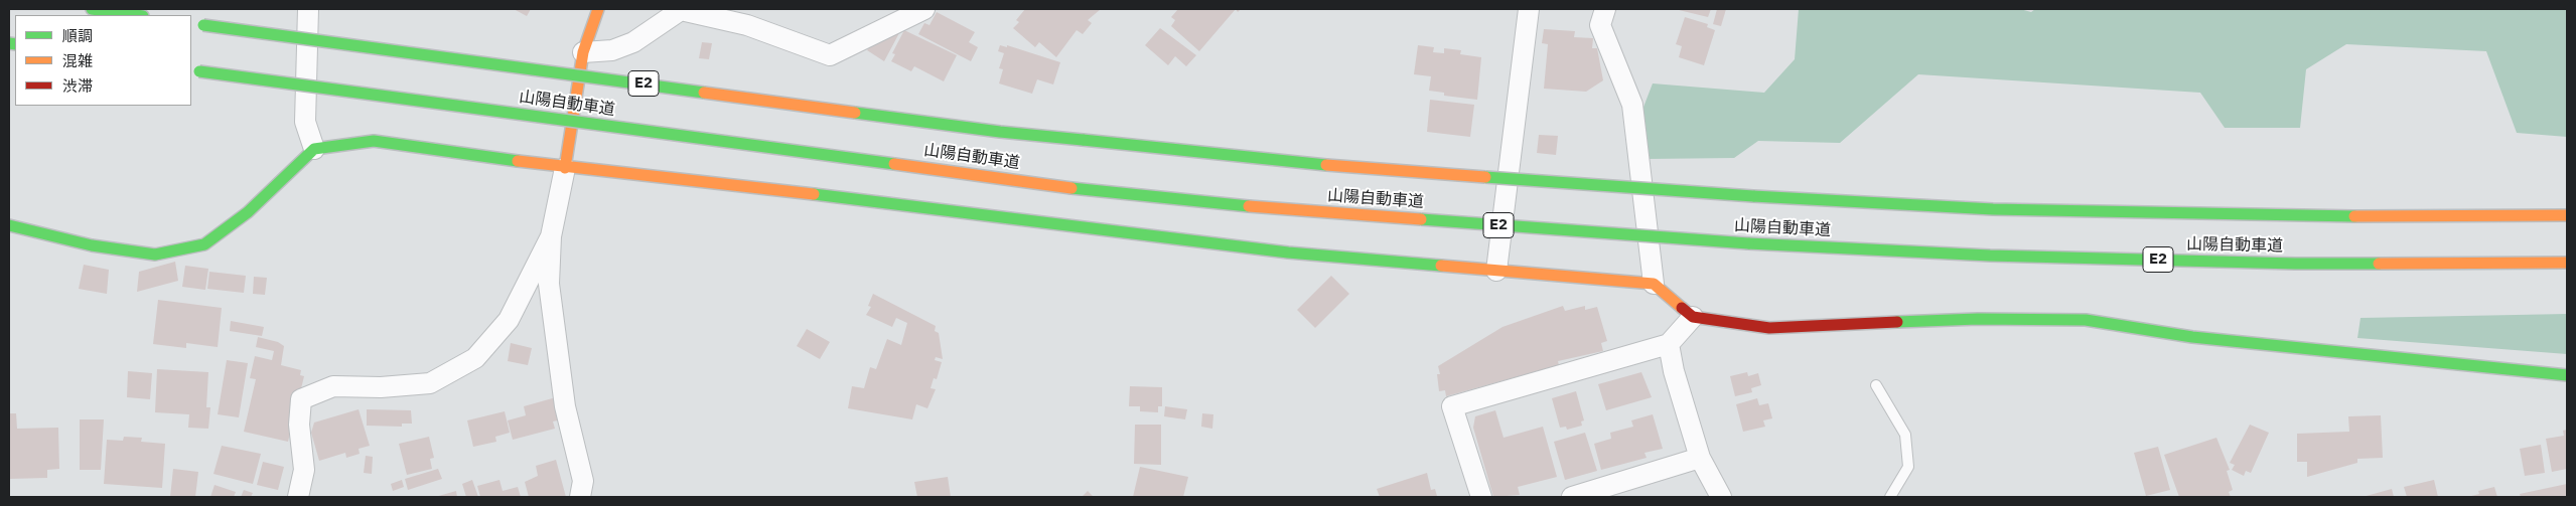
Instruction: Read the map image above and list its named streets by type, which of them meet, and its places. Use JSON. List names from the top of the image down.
{
  "streets": {
    "main road": ["E2", "山陽自動車道"]
  },
  "legend": ["順調", "混雑", "渋滞"]
}
